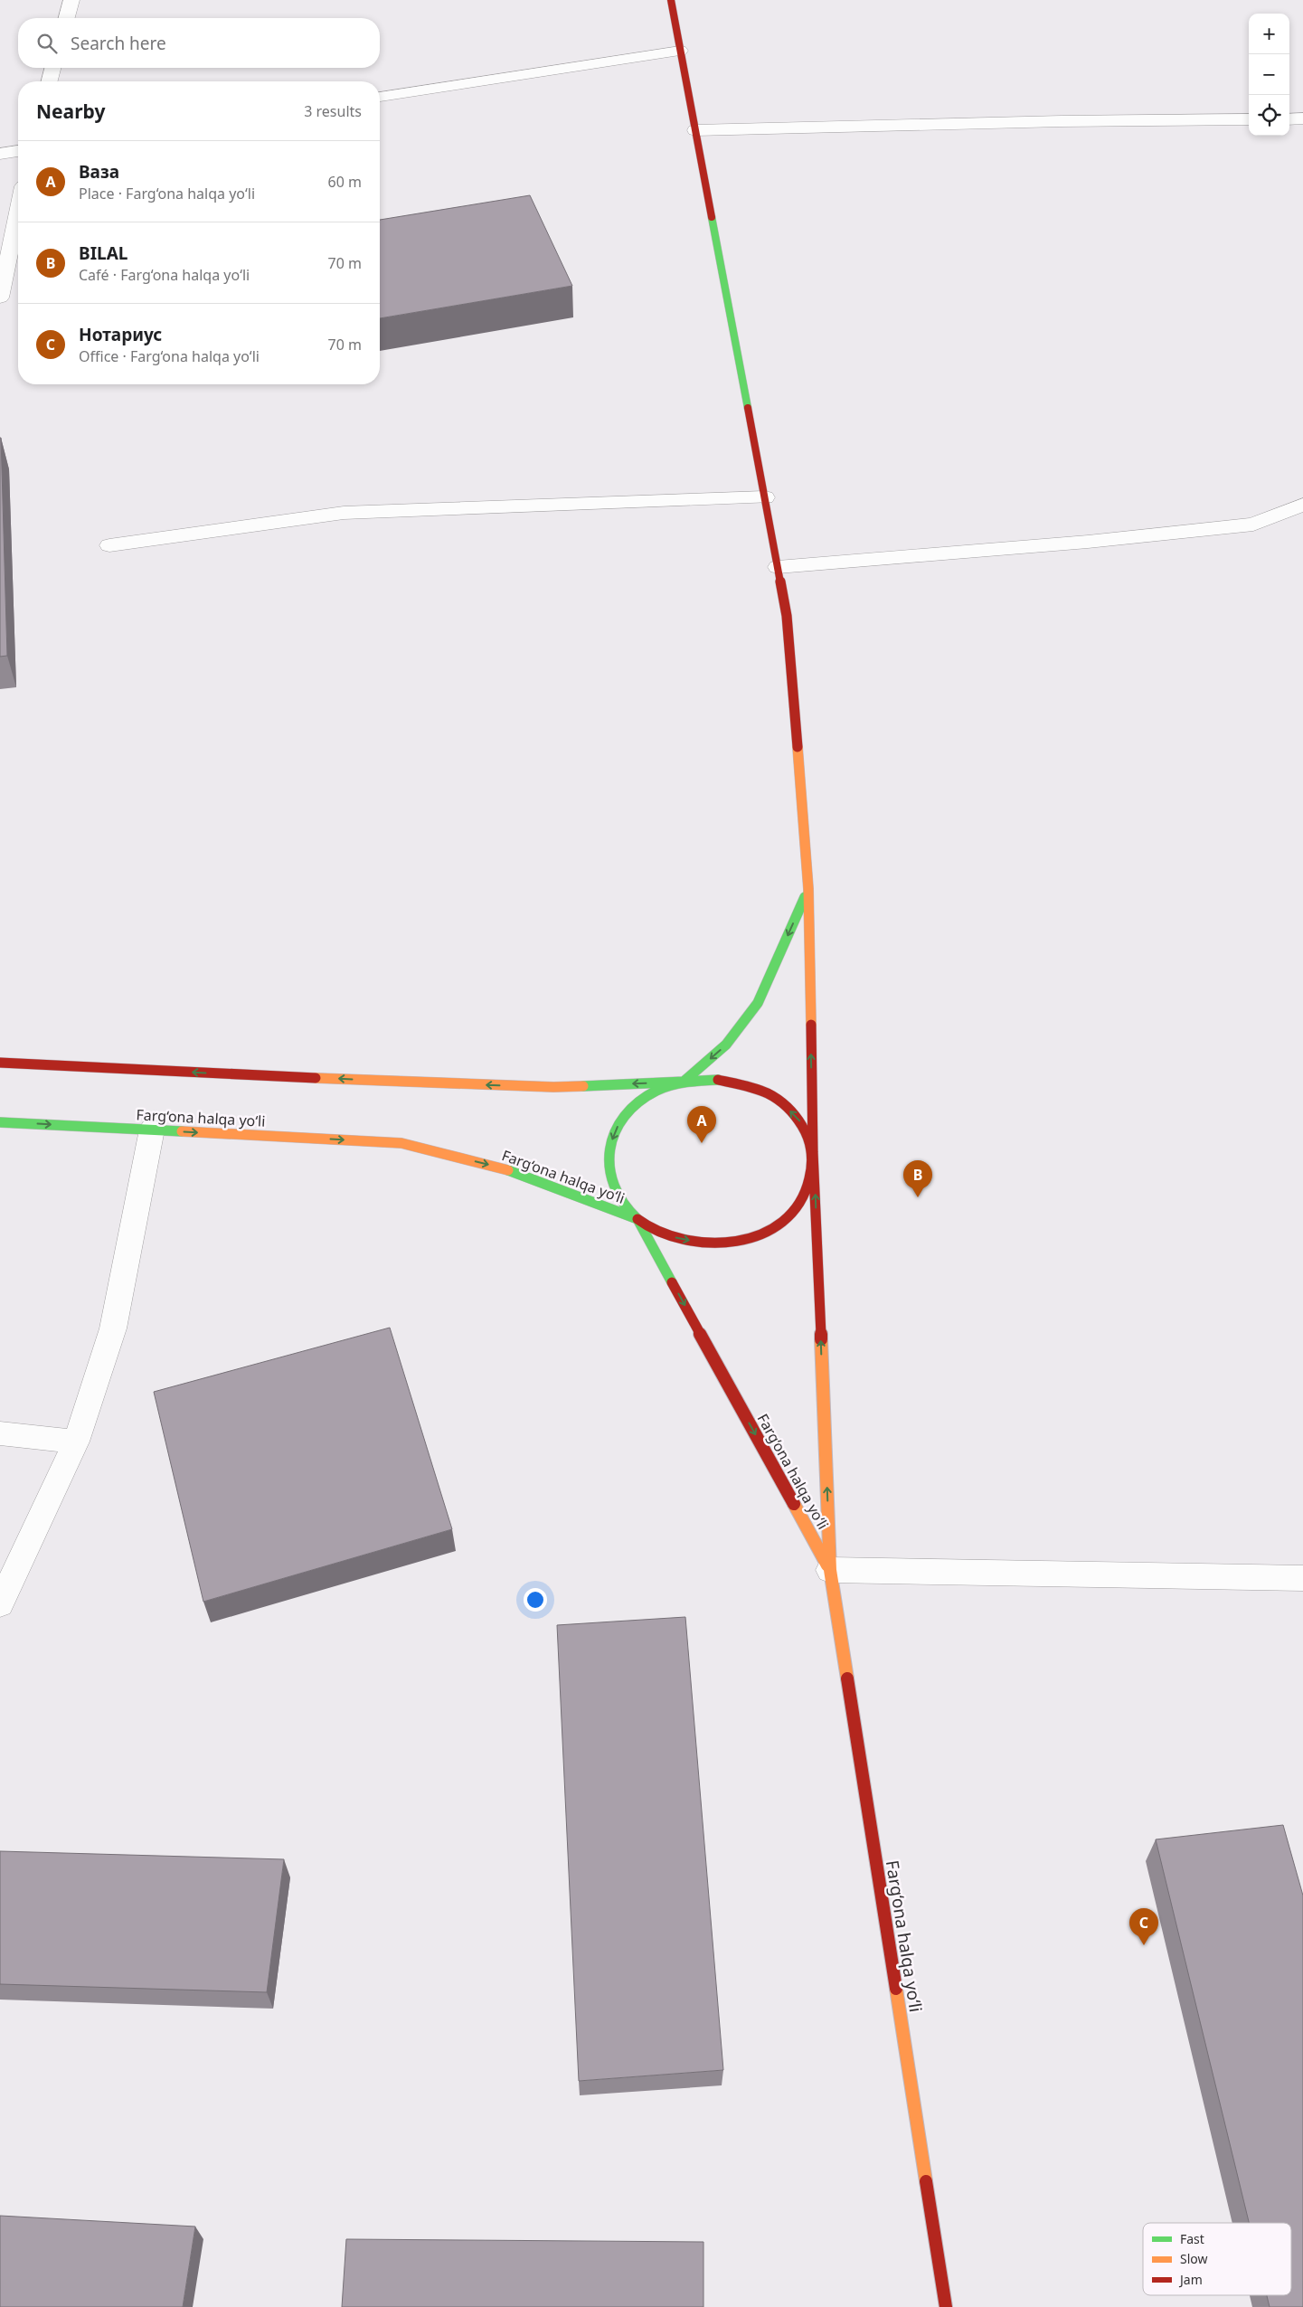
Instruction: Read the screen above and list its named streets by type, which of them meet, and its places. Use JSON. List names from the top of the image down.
{
  "streets": {
    "main road": ["Farg‘ona halqa yo‘li"]
  },
  "legend": ["Fast", "Slow", "Jam"],
  "page": {
    "map_buttons": ["+", "−"],
    "search": "Search here",
    "heading": ["Nearby", "3 results"],
    "list": [
      {
        "mark": "A",
        "name": "Ваза",
        "note": "Place · Farg‘ona halqa yo‘li",
        "value": "60 m"
      },
      {
        "mark": "B",
        "name": "BILAL",
        "note": "Café · Farg‘ona halqa yo‘li",
        "value": "70 m"
      },
      {
        "mark": "C",
        "name": "Нотариус",
        "note": "Office · Farg‘ona halqa yo‘li",
        "value": "70 m"
      }
    ],
    "pins": ["A", "B", "C"]
  }
}
